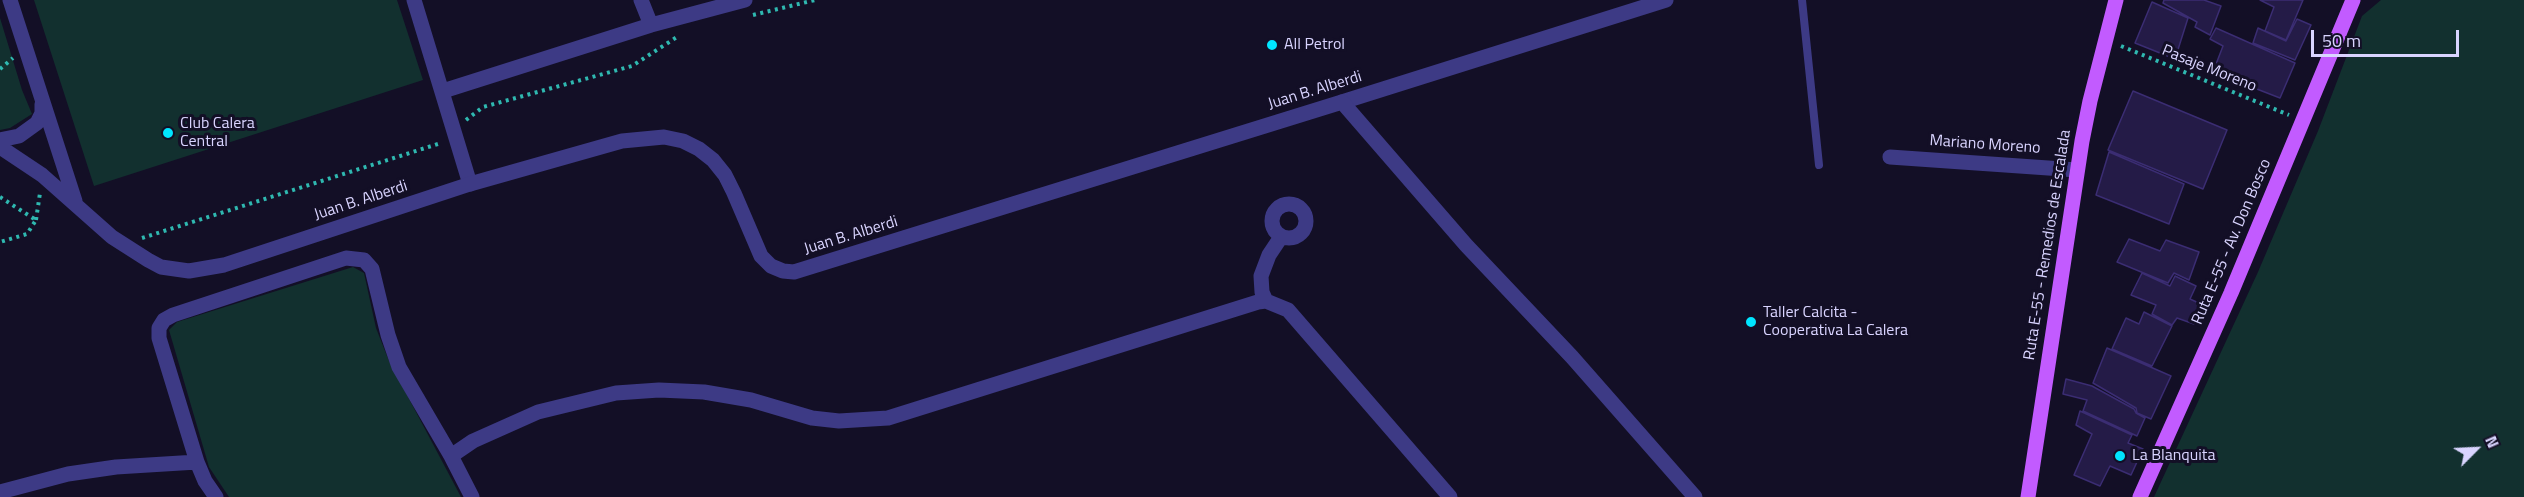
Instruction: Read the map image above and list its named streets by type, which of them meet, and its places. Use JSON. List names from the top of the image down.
{
  "streets": {
    "main road": ["Ruta E-55 - Av. Don Bosco", "Ruta E-55 - Remedios de Escalada"],
    "street": ["Juan B. Alberdi", "Mariano Moreno"],
    "path": ["Pasaje Moreno"]
  },
  "crossings": [
    ["Pasaje Moreno", "Ruta E-55 - Av. Don Bosco"],
    ["Pasaje Moreno", "Ruta E-55 - Remedios de Escalada"],
    ["Mariano Moreno", "Ruta E-55 - Remedios de Escalada"]
  ],
  "places": [
    "All Petrol",
    "Club Calera Central",
    "Taller Calcita - Cooperativa La Calera",
    "La Blanquita"
  ],
  "scale_bar": "50 m",
  "north": "top right"
}
